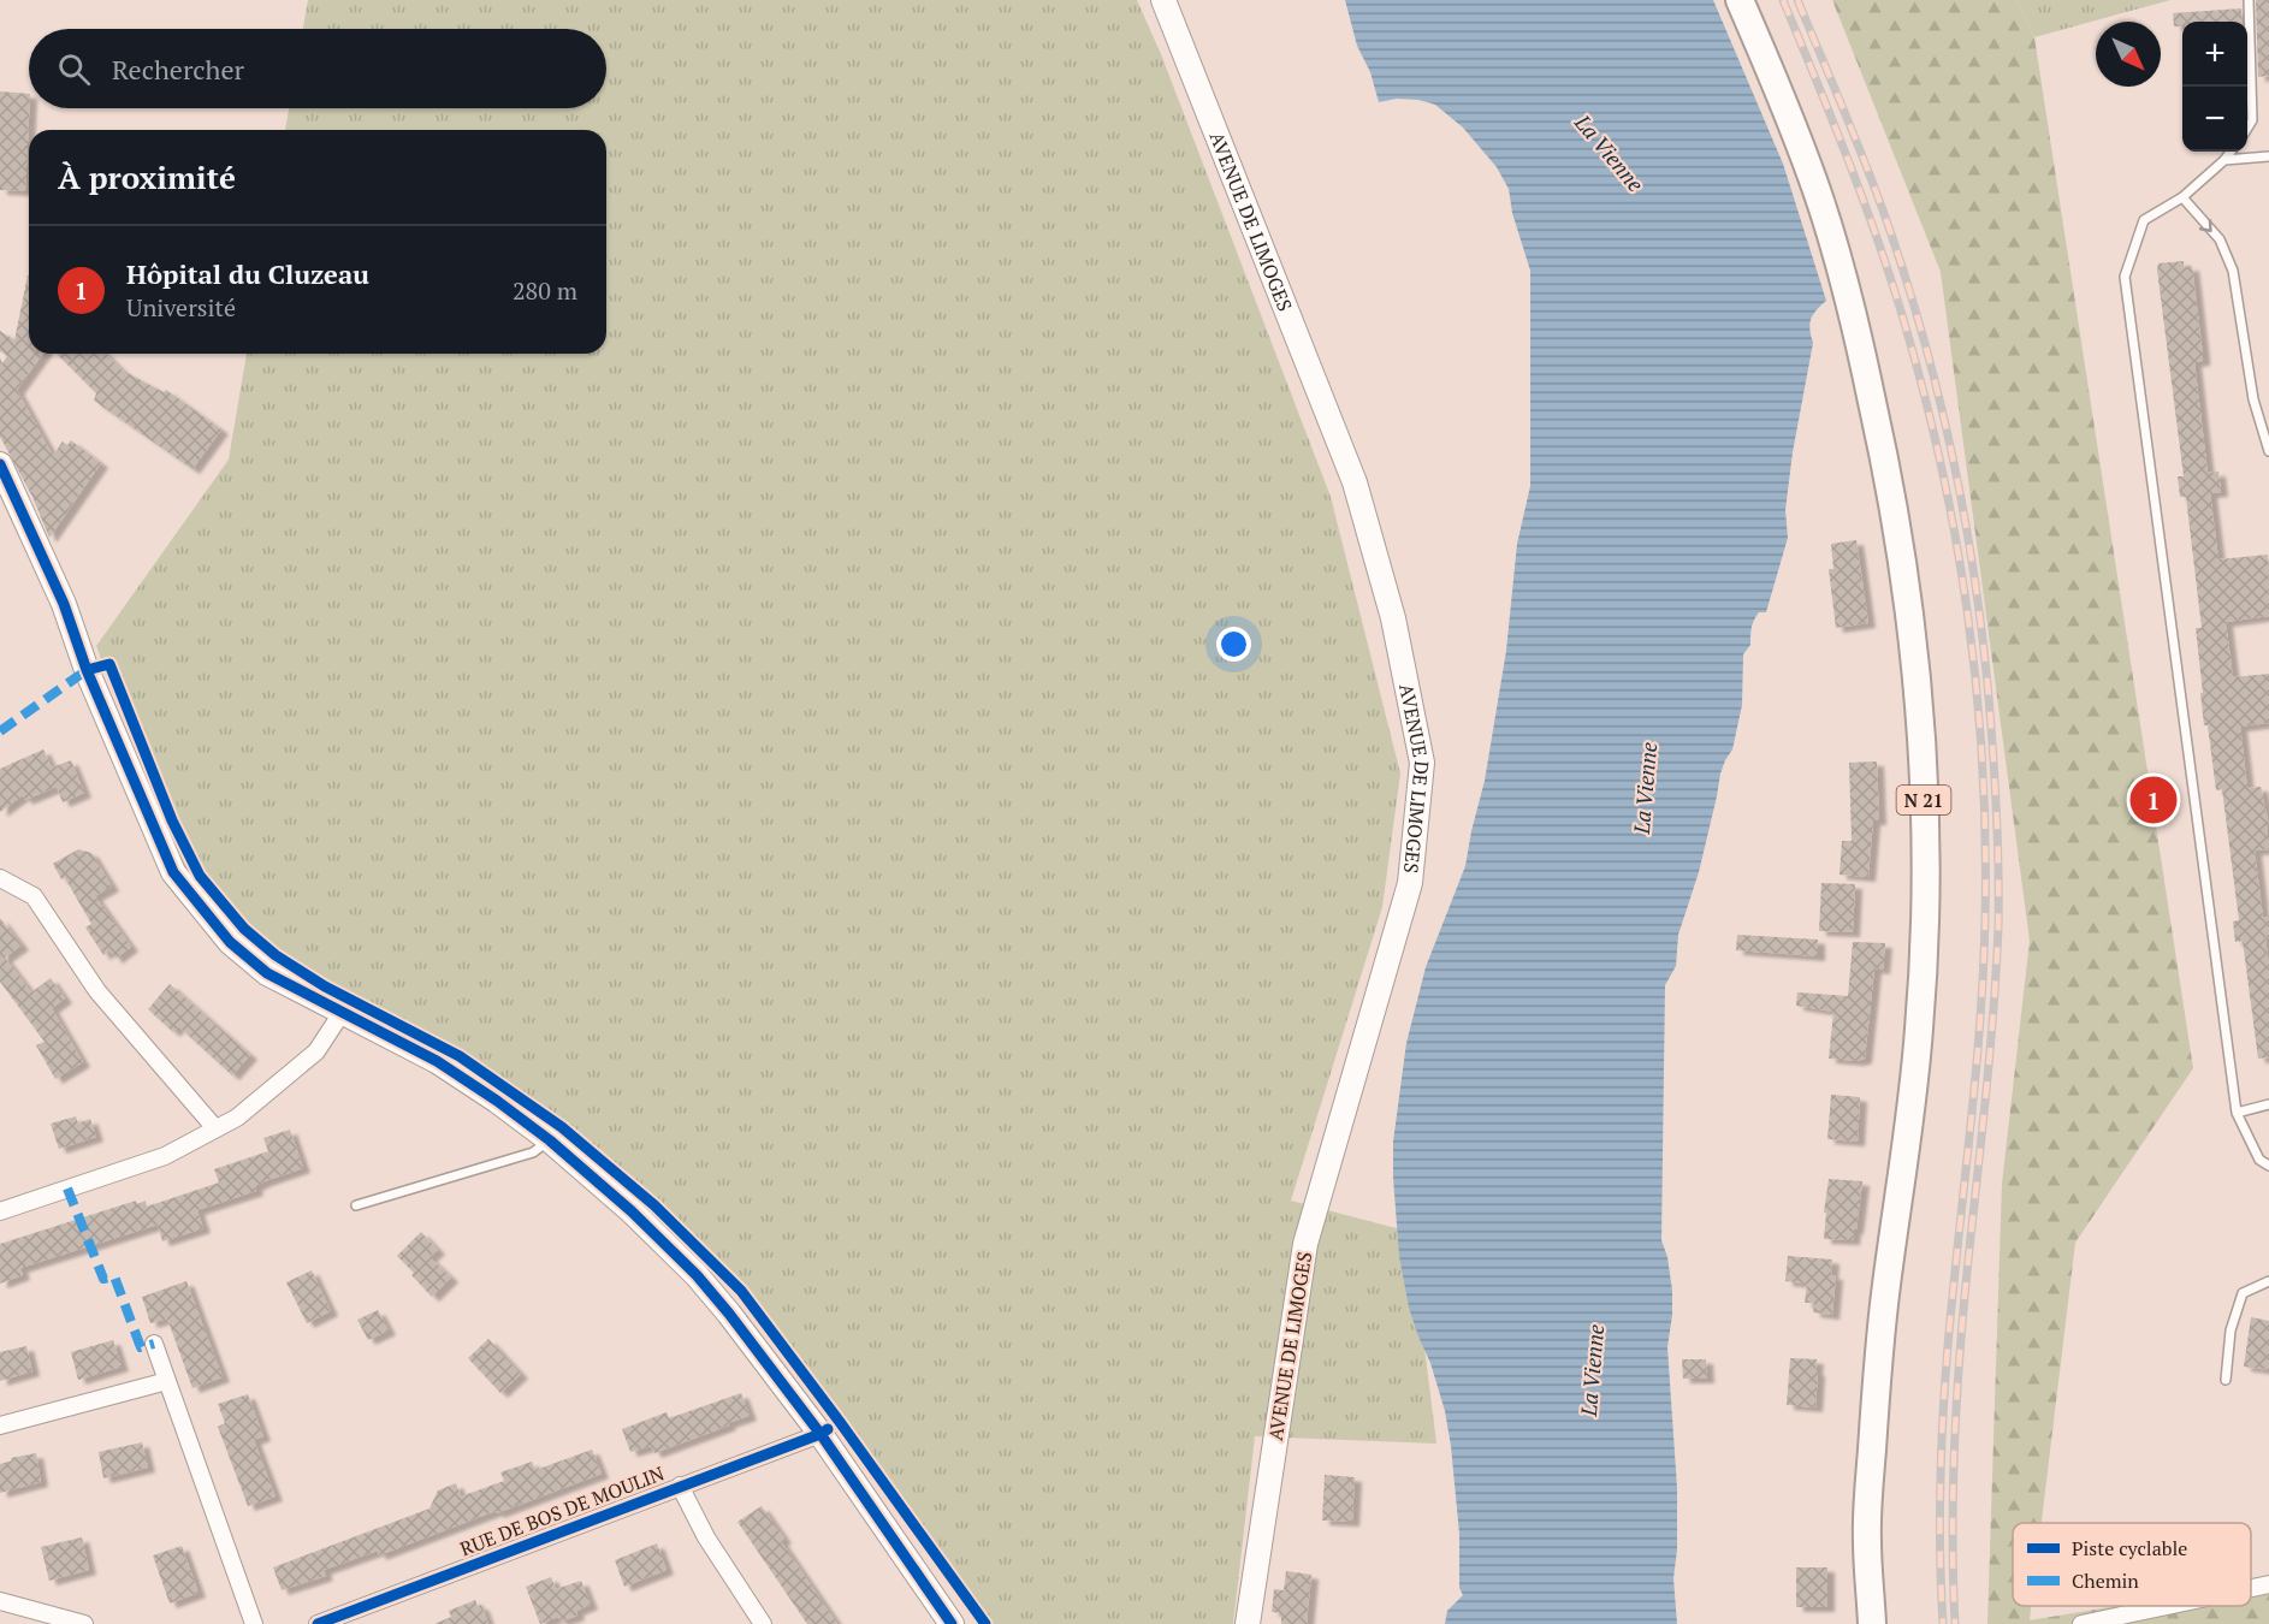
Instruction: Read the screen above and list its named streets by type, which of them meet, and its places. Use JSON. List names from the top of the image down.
{
  "streets": {
    "main road": ["AVENUE DE LIMOGES", "N 21"],
    "street": ["RUE DE BOS DE MOULIN"]
  },
  "water": ["La Vienne"],
  "legend": ["Piste cyclable", "Chemin"],
  "north": "bottom right",
  "page": {
    "map_buttons": ["+", "−"],
    "search": "Rechercher",
    "heading": "À proximité",
    "list": [
      {
        "mark": "1",
        "name": "Hôpital du Cluzeau",
        "note": "Université",
        "value": "280 m"
      }
    ],
    "pins": "1"
  }
}
